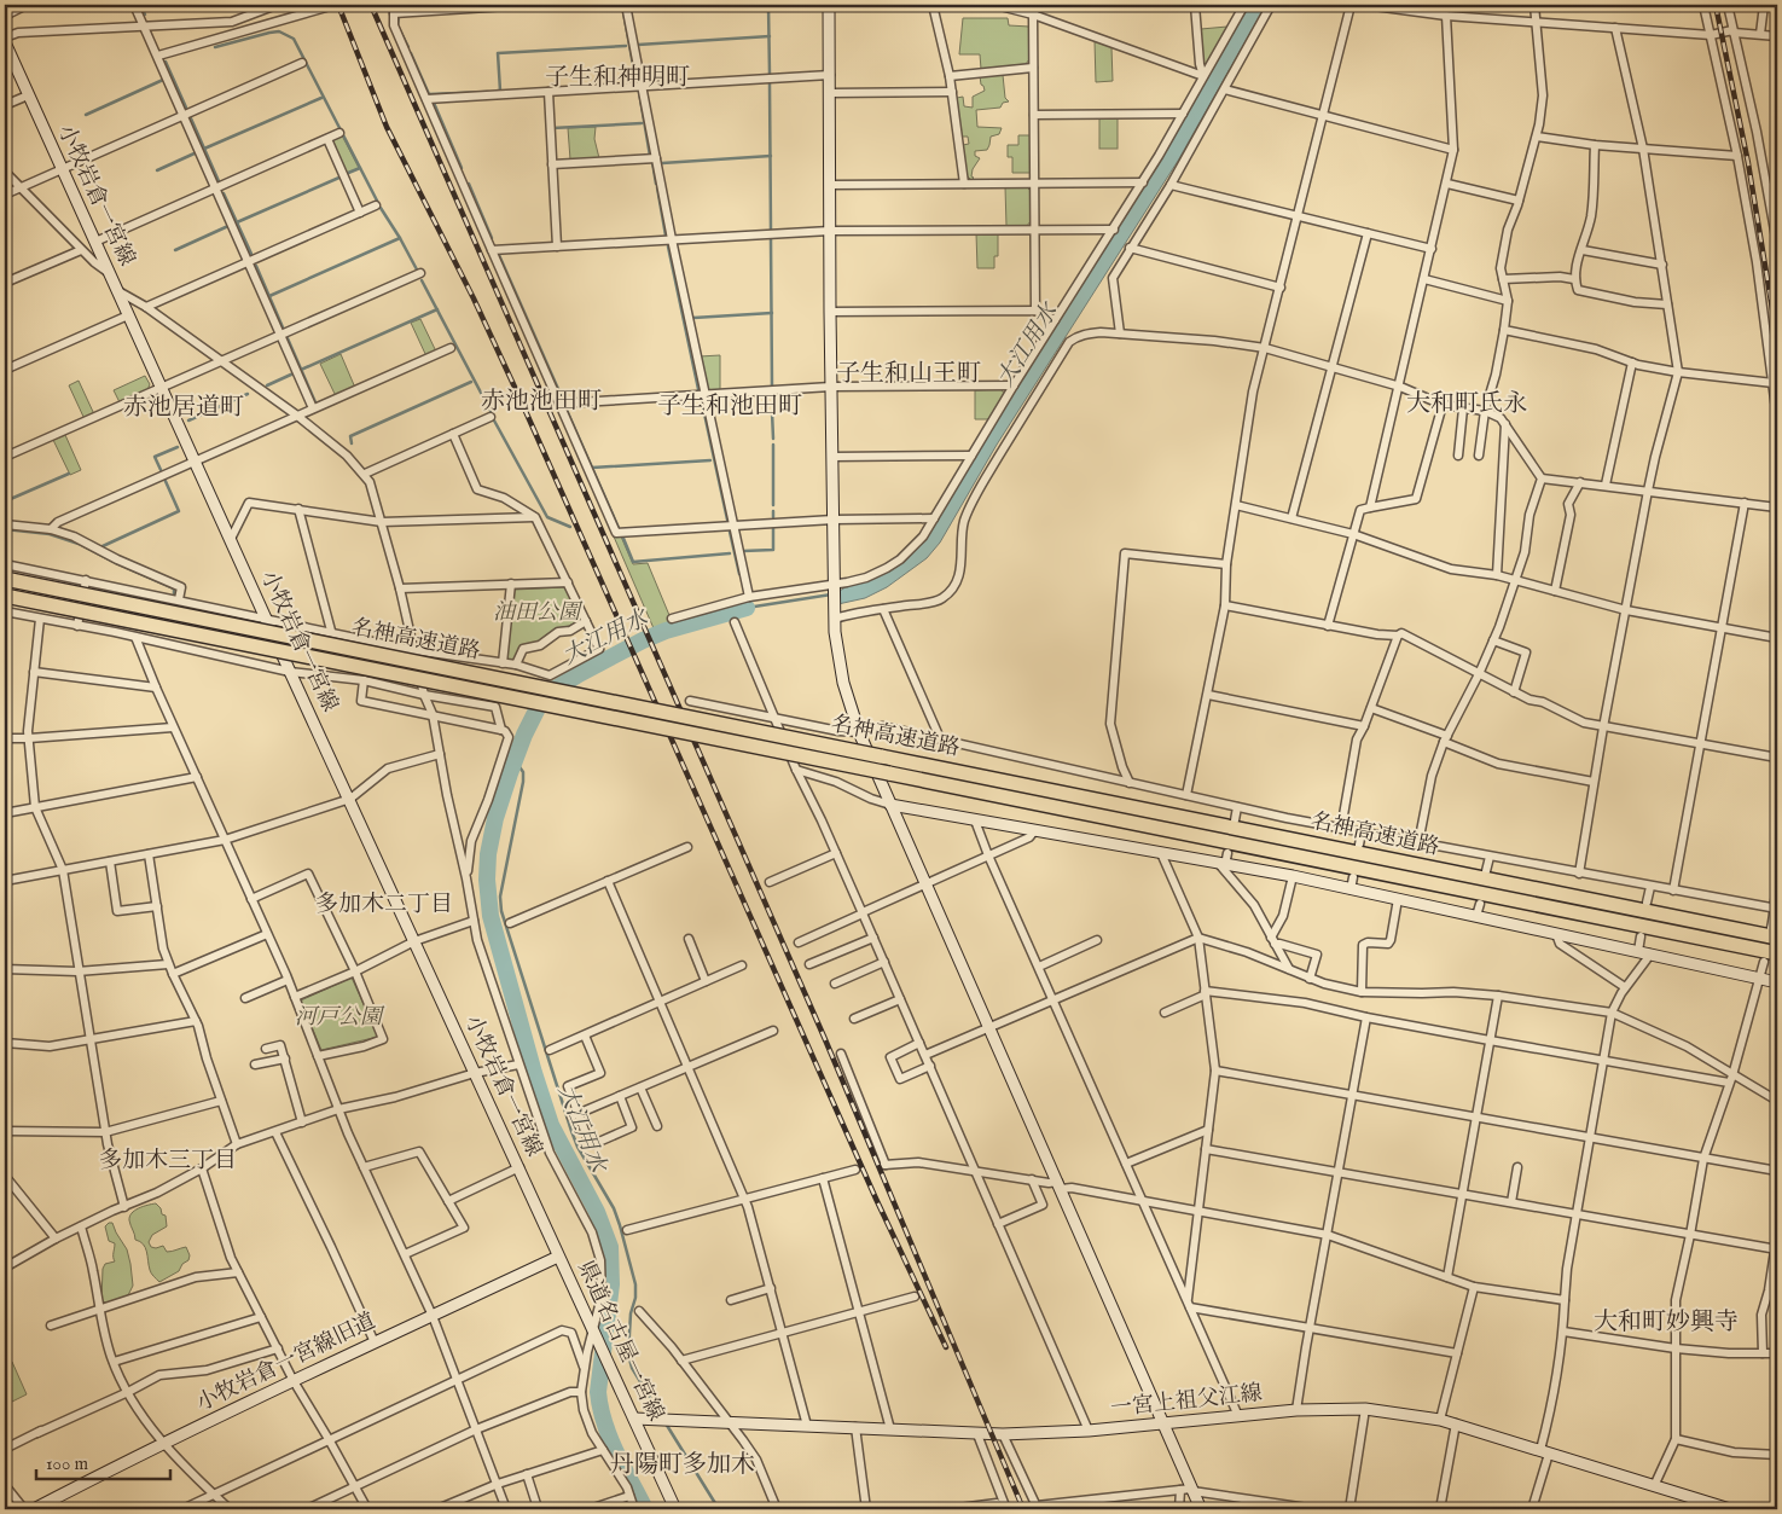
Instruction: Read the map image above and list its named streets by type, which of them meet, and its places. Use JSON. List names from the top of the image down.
{
  "streets": {
    "highway": ["名神高速道路"],
    "street": [
      "小牧岩倉一宮線",
      "県道名古屋一宮線",
      "小牧岩倉一宮線旧道",
      "一宮上祖父江線"
    ]
  },
  "crossings": [
    ["小牧岩倉一宮線", "県道名古屋一宮線"],
    ["小牧岩倉一宮線", "小牧岩倉一宮線旧道"],
    ["県道名古屋一宮線", "小牧岩倉一宮線旧道"],
    ["県道名古屋一宮線", "一宮上祖父江線"]
  ],
  "districts": [
    "子生和神明町",
    "子生和山王町",
    "赤池池田町",
    "大和町氏永",
    "子生和池田町",
    "赤池居道町",
    "多加木二丁目",
    "多加木三丁目",
    "大和町妙興寺",
    "丹陽町多加木"
  ],
  "water": ["大江用水"],
  "parks": ["油田公園", "河戸公園"],
  "scale_bar": "100 m"
}
